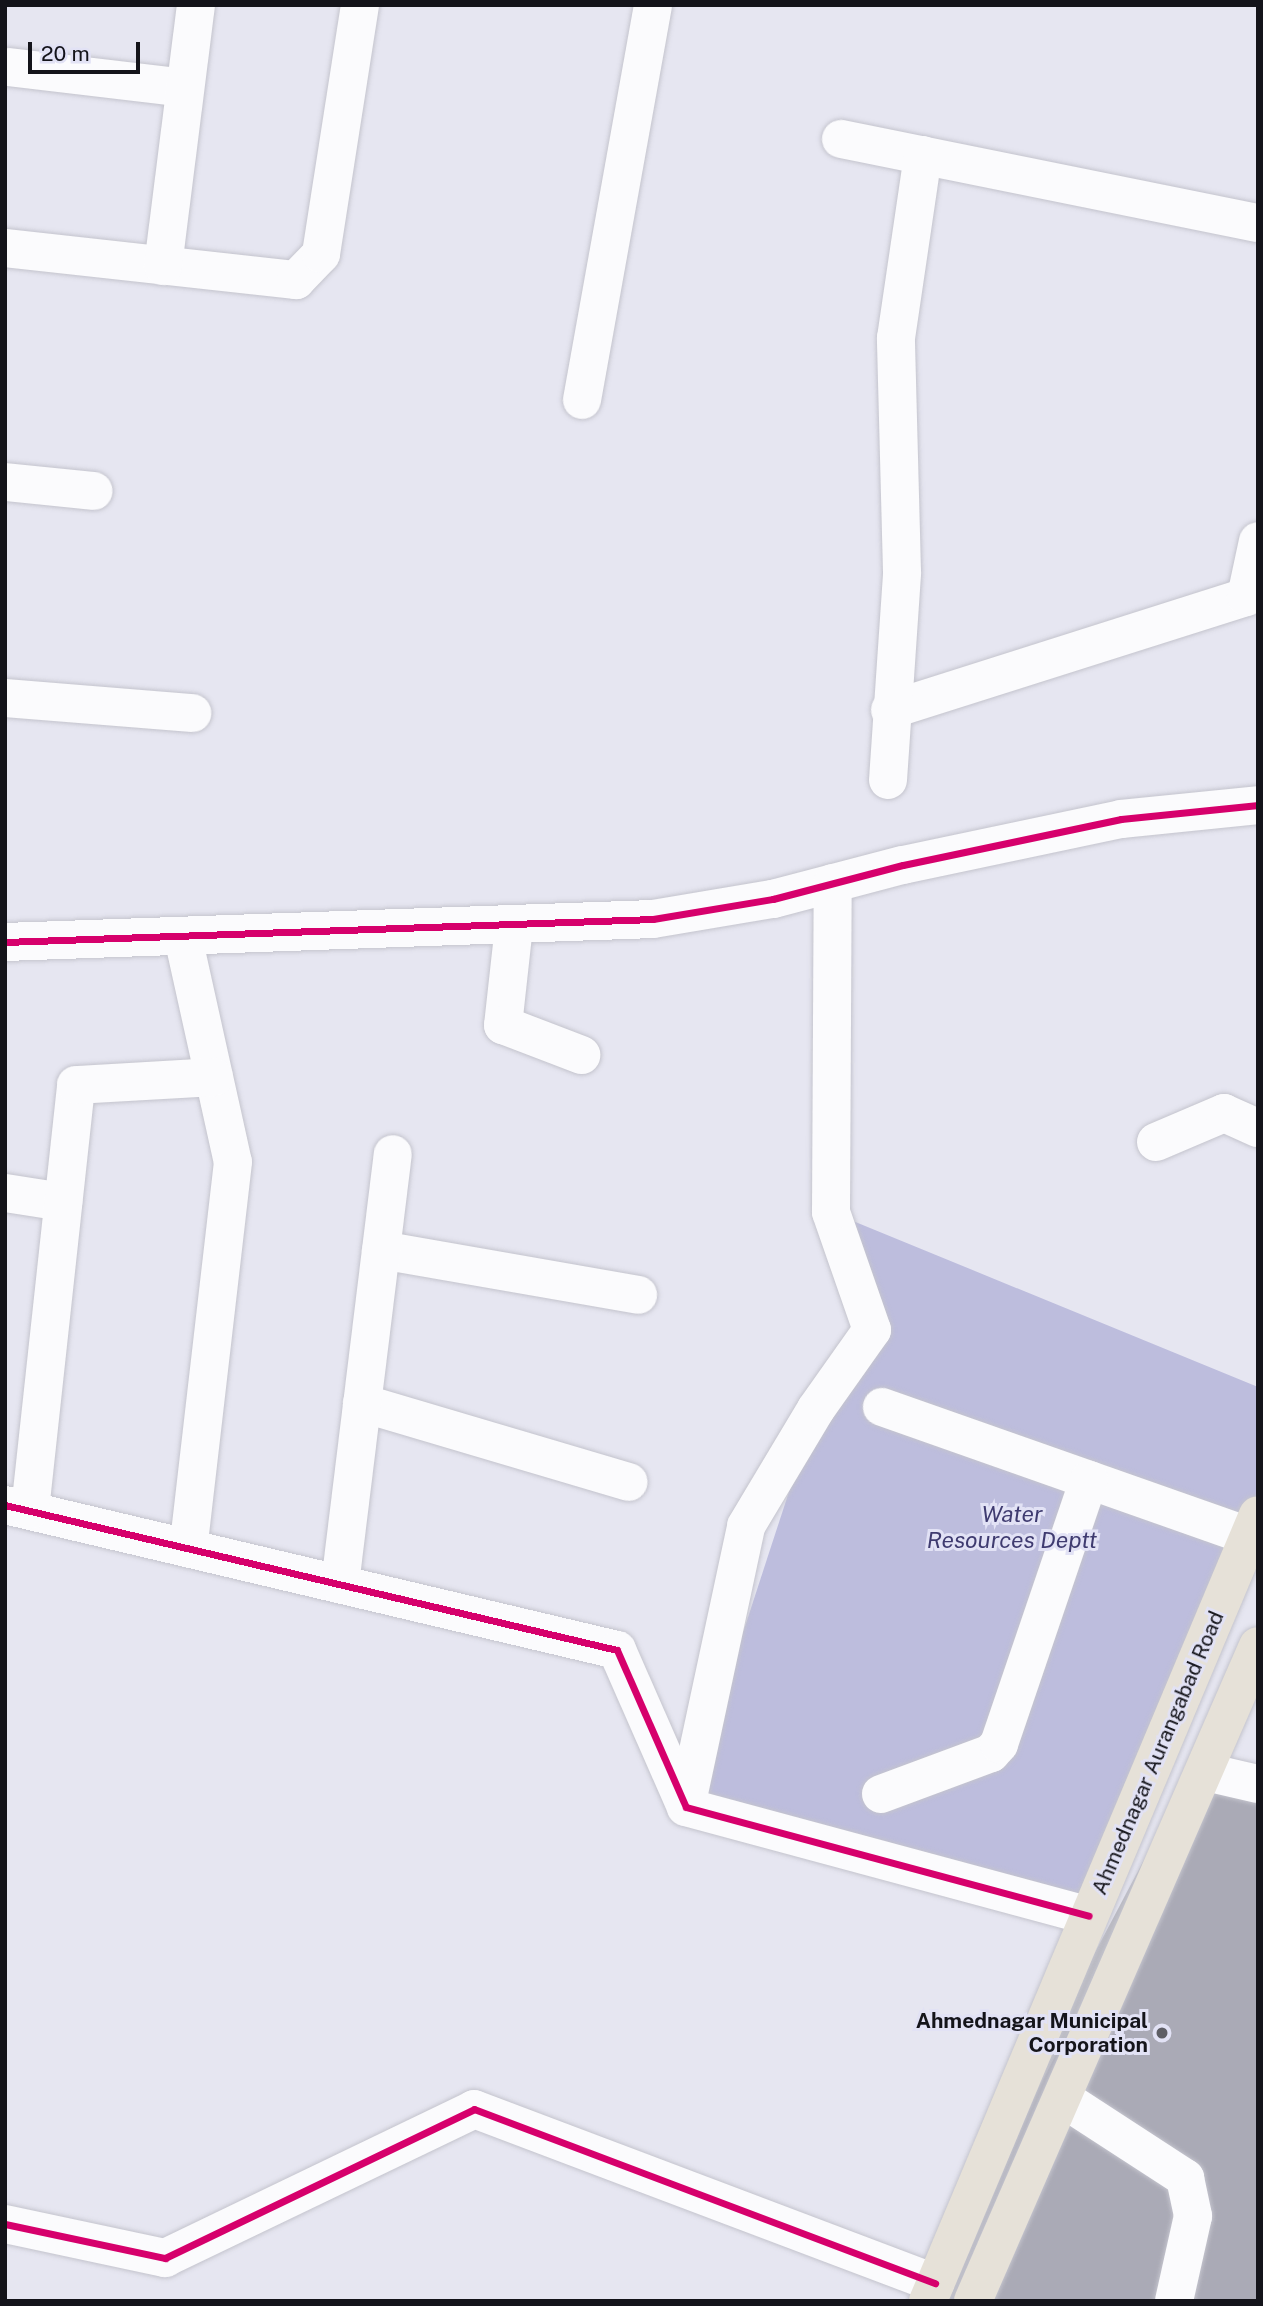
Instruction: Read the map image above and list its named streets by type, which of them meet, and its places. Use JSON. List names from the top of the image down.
{
  "streets": {
    "highway": ["Ahmednagar Aurangabad Road"]
  },
  "water": ["Water Resources Deptt"],
  "places": ["Ahmednagar Municipal Corporation"],
  "scale_bar": "20 m"
}
